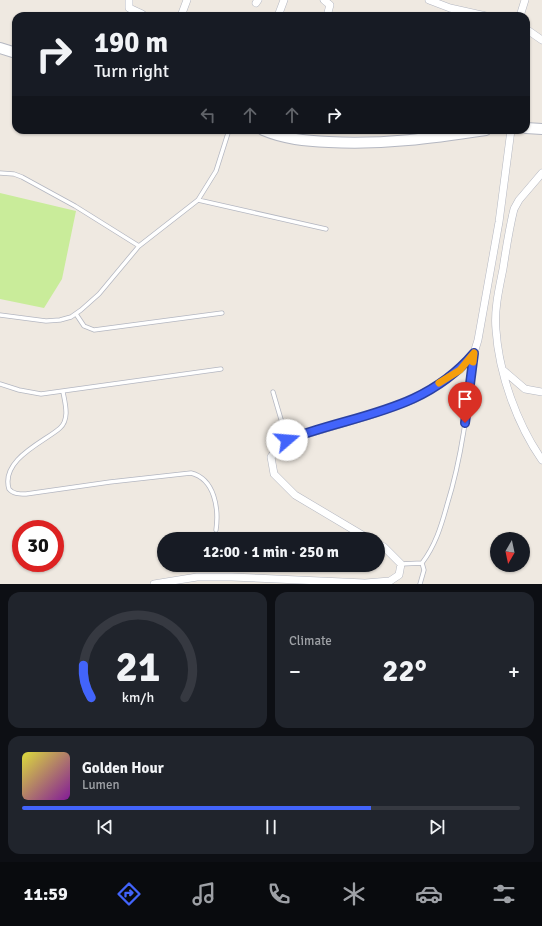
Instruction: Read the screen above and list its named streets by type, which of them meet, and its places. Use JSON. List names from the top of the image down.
{
  "north": "bottom",
  "page": {
    "turn": ["190 m", "Turn right"],
    "limit": "30",
    "trip": "12:00 · 1 min · 250 m",
    "tile": "Climate",
    "heat": ["−", "22°", "+"],
    "song": ["Golden Hour", "Lumen"],
    "tabs": "11:59",
    "gauge": ["21", "km/h"]
  }
}
